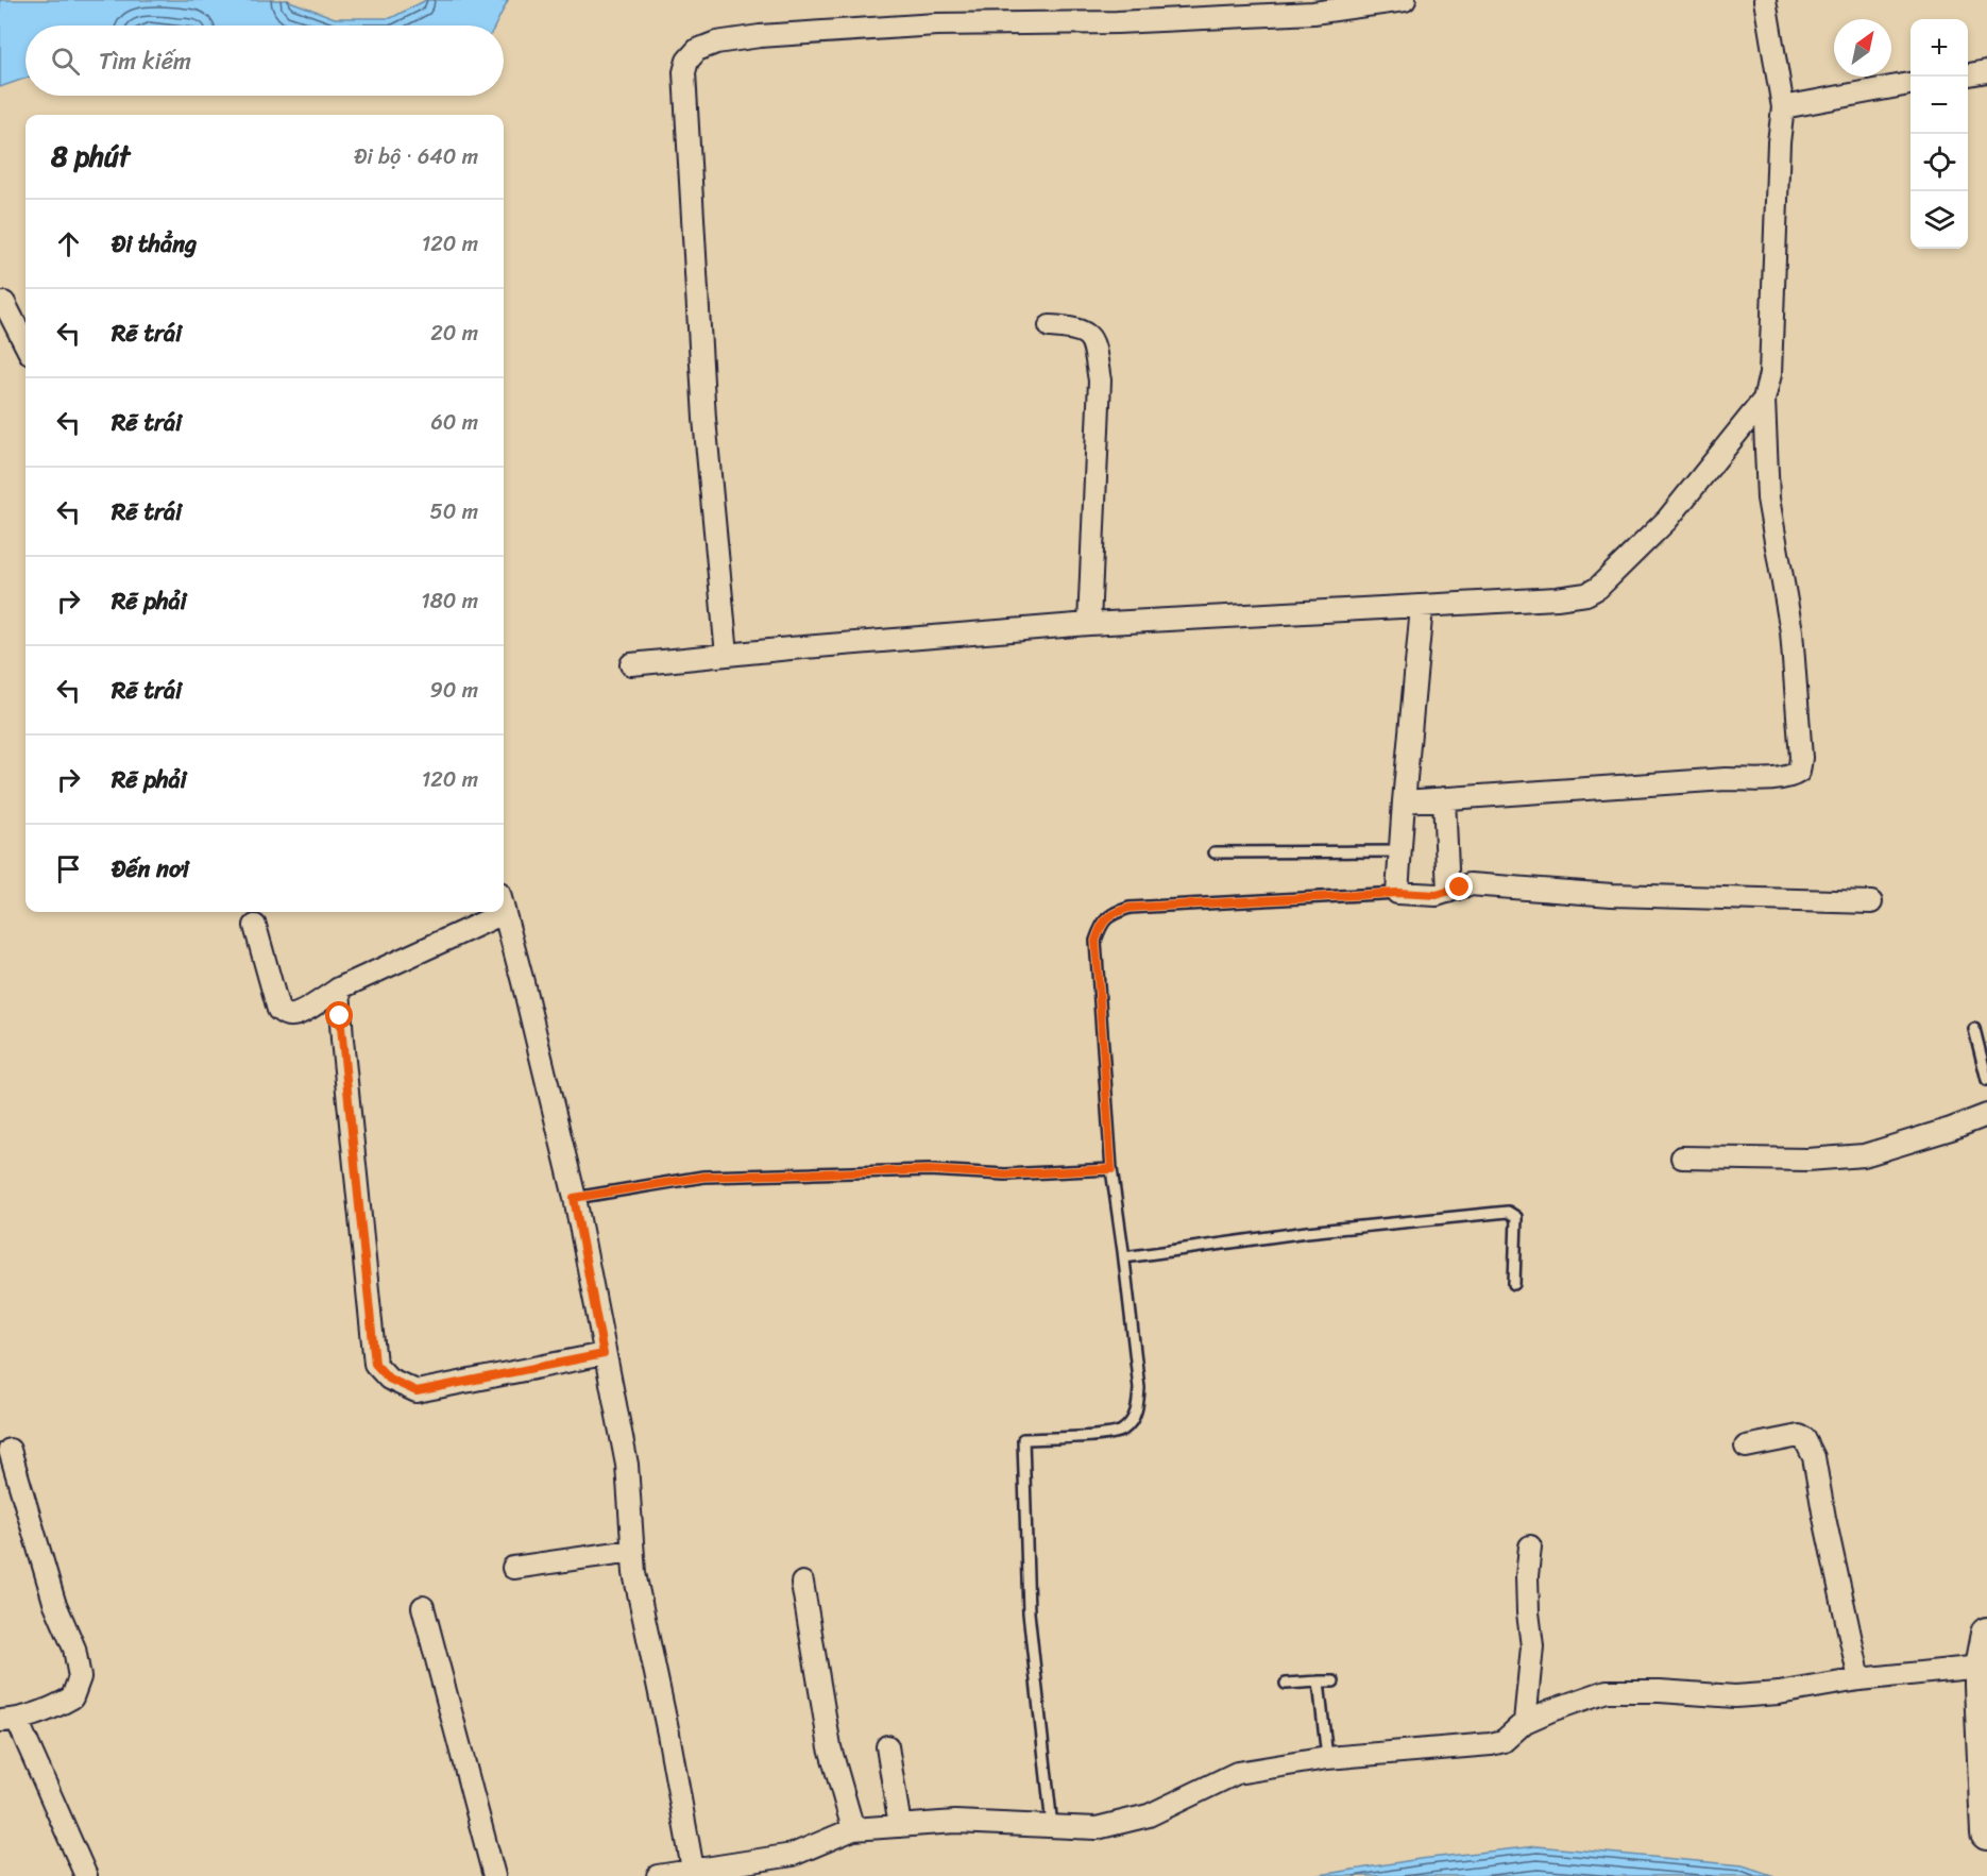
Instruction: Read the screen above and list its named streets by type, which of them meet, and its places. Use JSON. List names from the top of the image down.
{
  "north": "top right",
  "page": {
    "map_buttons": ["+", "−"],
    "search": "Tìm kiếm",
    "heading": ["8 phút", "Đi bộ · 640 m"],
    "list": [
      ["Đi thẳng", "120 m"],
      ["Rẽ trái", "20 m"],
      ["Rẽ trái", "60 m"],
      ["Rẽ trái", "50 m"],
      ["Rẽ phải", "180 m"],
      ["Rẽ trái", "90 m"],
      ["Rẽ phải", "120 m"],
      "Đến nơi"
    ]
  }
}
